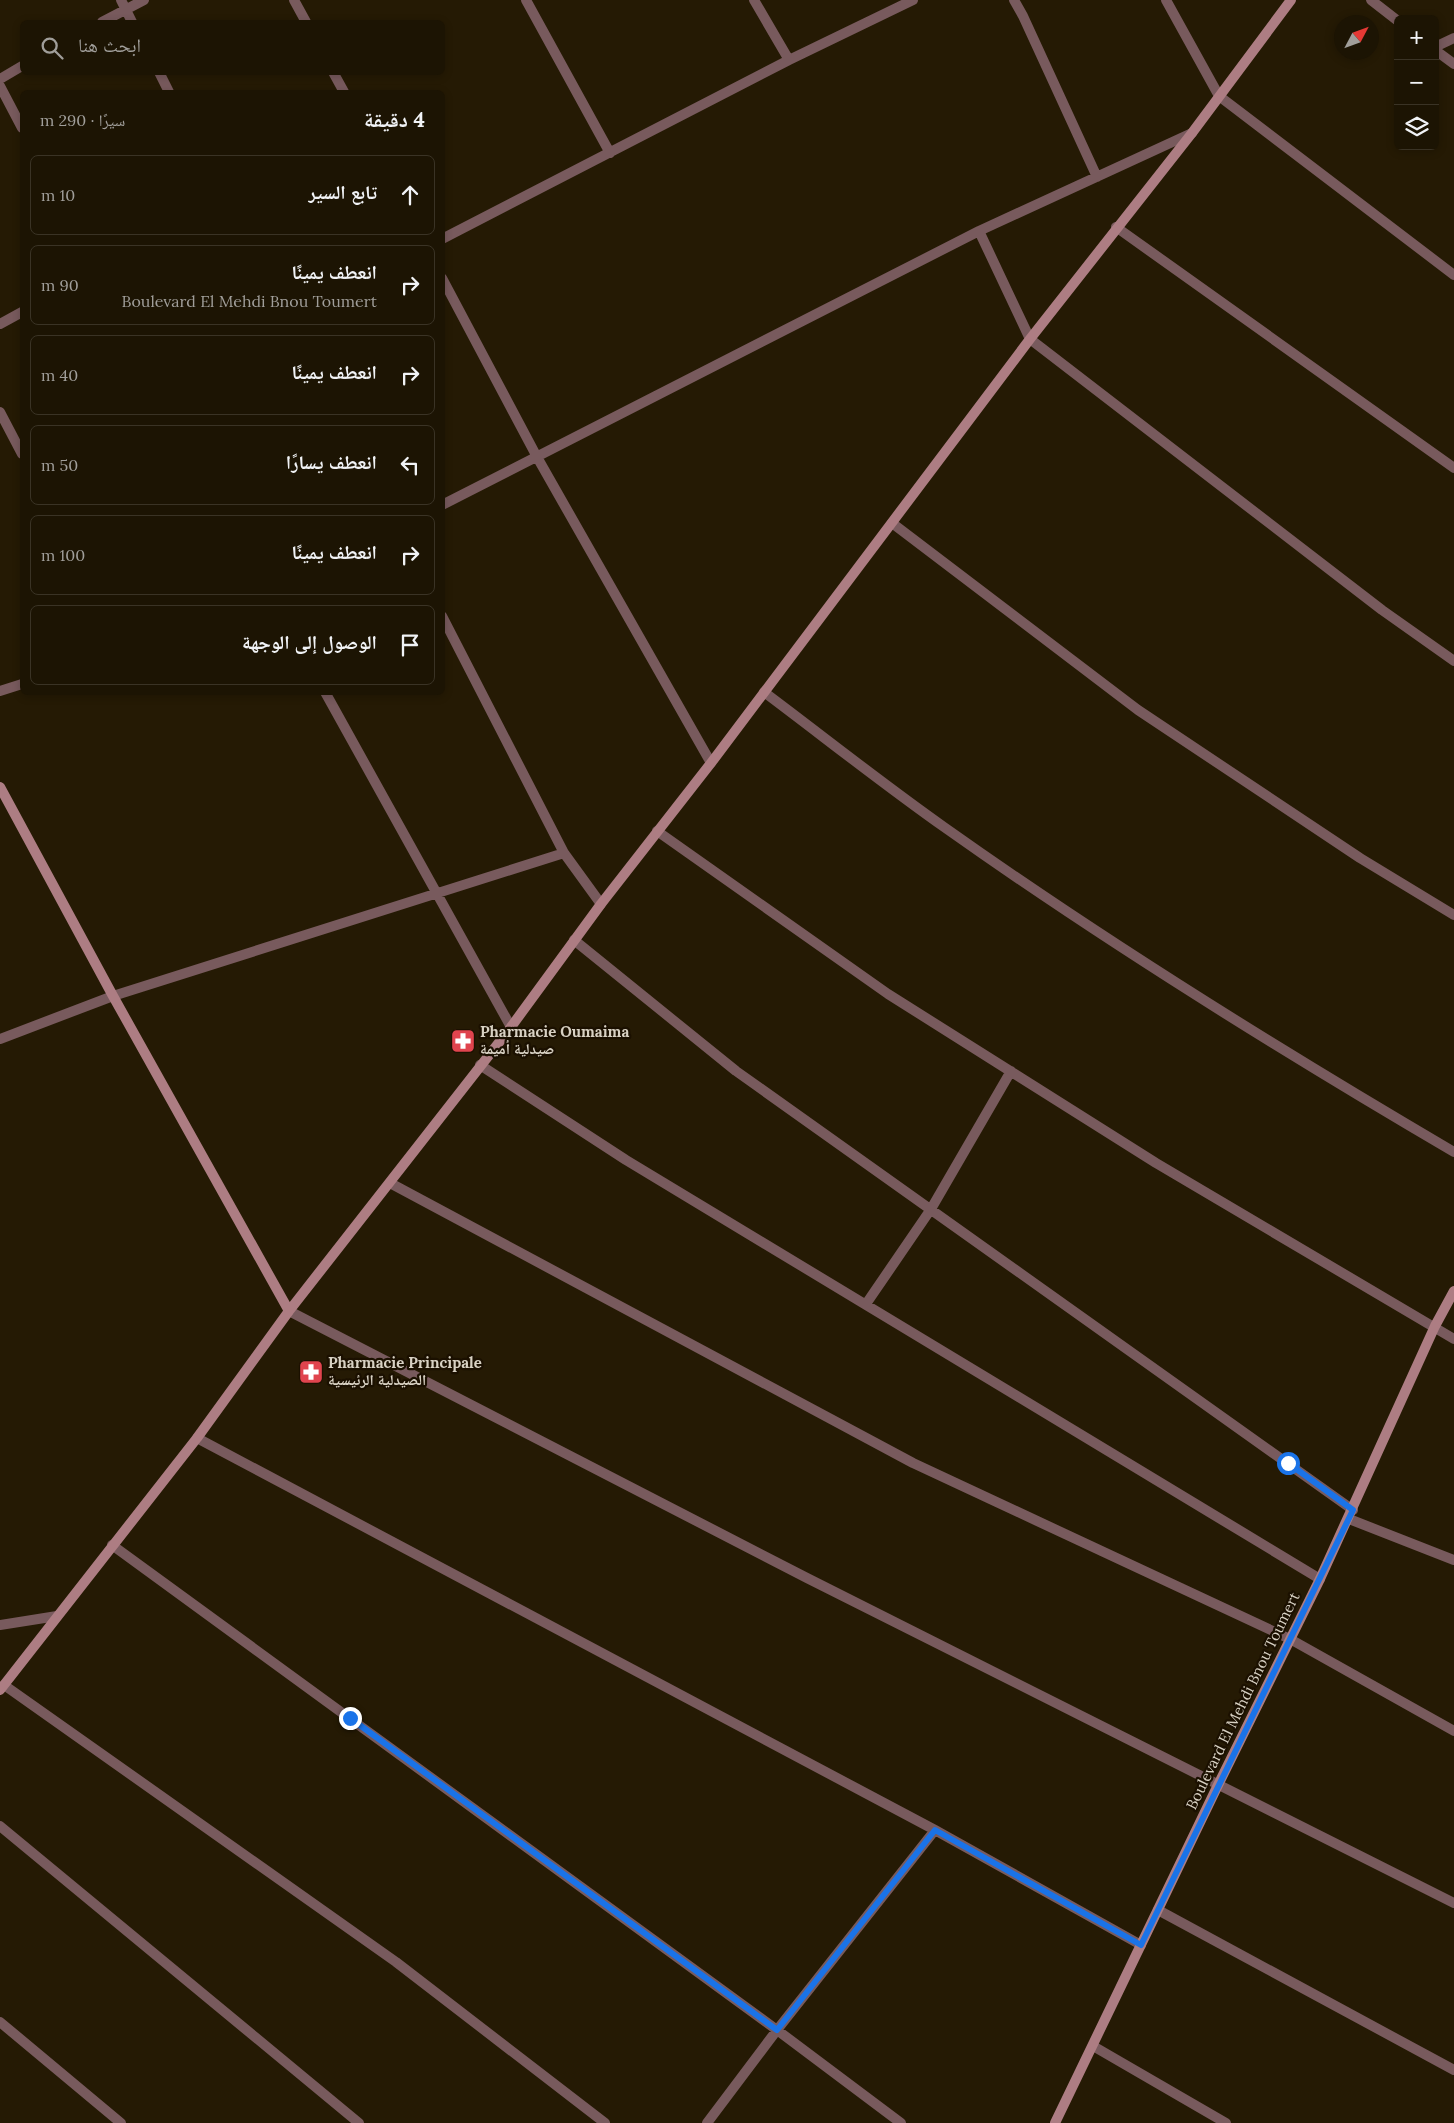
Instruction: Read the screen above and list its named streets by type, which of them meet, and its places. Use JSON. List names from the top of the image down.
{
  "streets": {
    "street": ["Boulevard El Mehdi Bnou Toumert"]
  },
  "places": {
    "pharmacy": ["Pharmacie Oumaima صيدلية أميمة", "Pharmacie Principale الصيدلية الرئيسية"]
  },
  "north": "top right",
  "page": {
    "map_buttons": ["+", "−"],
    "search": "ابحث هنا",
    "heading": ["4 دقيقة", "سيرًا · 290 m"],
    "list": [
      ["تابع السير", "10 m"],
      ["انعطف يمينًا", "Boulevard El Mehdi Bnou Toumert", "90 m"],
      ["انعطف يمينًا", "40 m"],
      ["انعطف يسارًا", "50 m"],
      ["انعطف يمينًا", "100 m"],
      "الوصول إلى الوجهة"
    ]
  }
}
